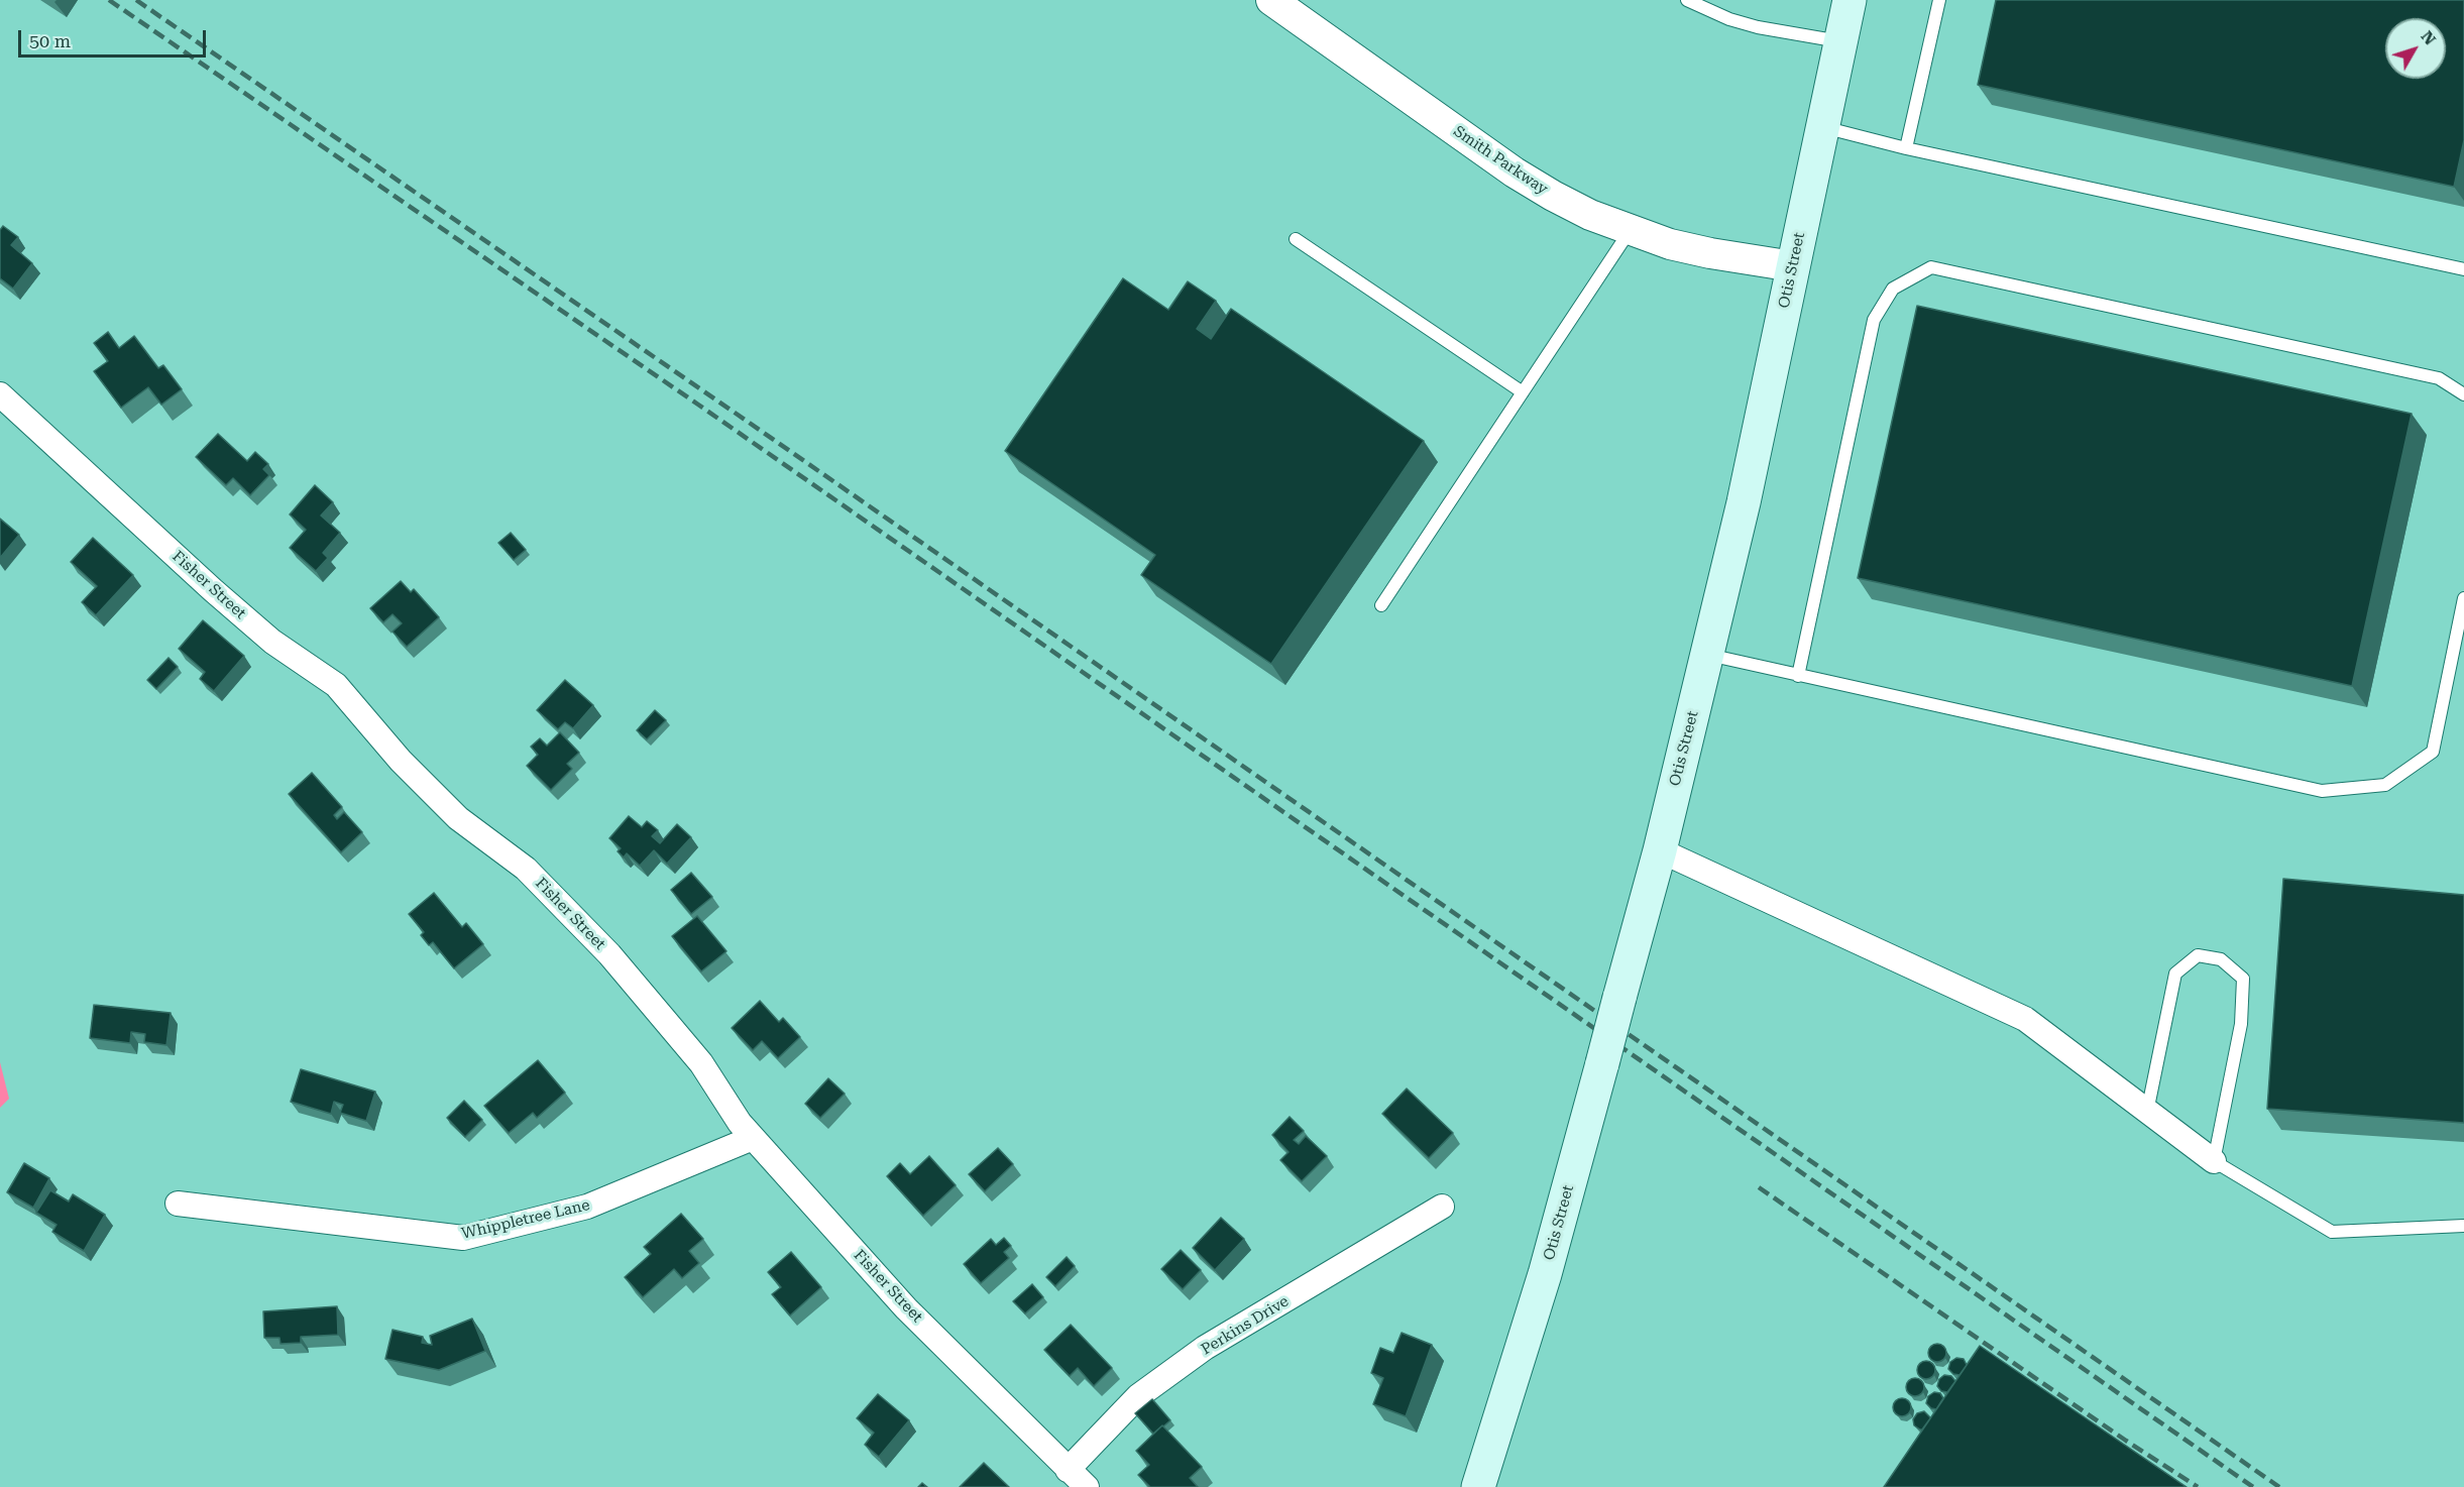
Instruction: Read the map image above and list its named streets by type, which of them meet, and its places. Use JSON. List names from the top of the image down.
{
  "streets": {
    "main road": ["Otis Street"],
    "street": [
      "Smith Parkway",
      "Fisher Street",
      "Whippletree Lane",
      "Perkins Drive"
    ]
  },
  "crossings": [
    ["Smith Parkway", "Otis Street"],
    ["Fisher Street", "Whippletree Lane"],
    ["Fisher Street", "Perkins Drive"]
  ],
  "scale_bar": "50 m",
  "north": "top right"
}
